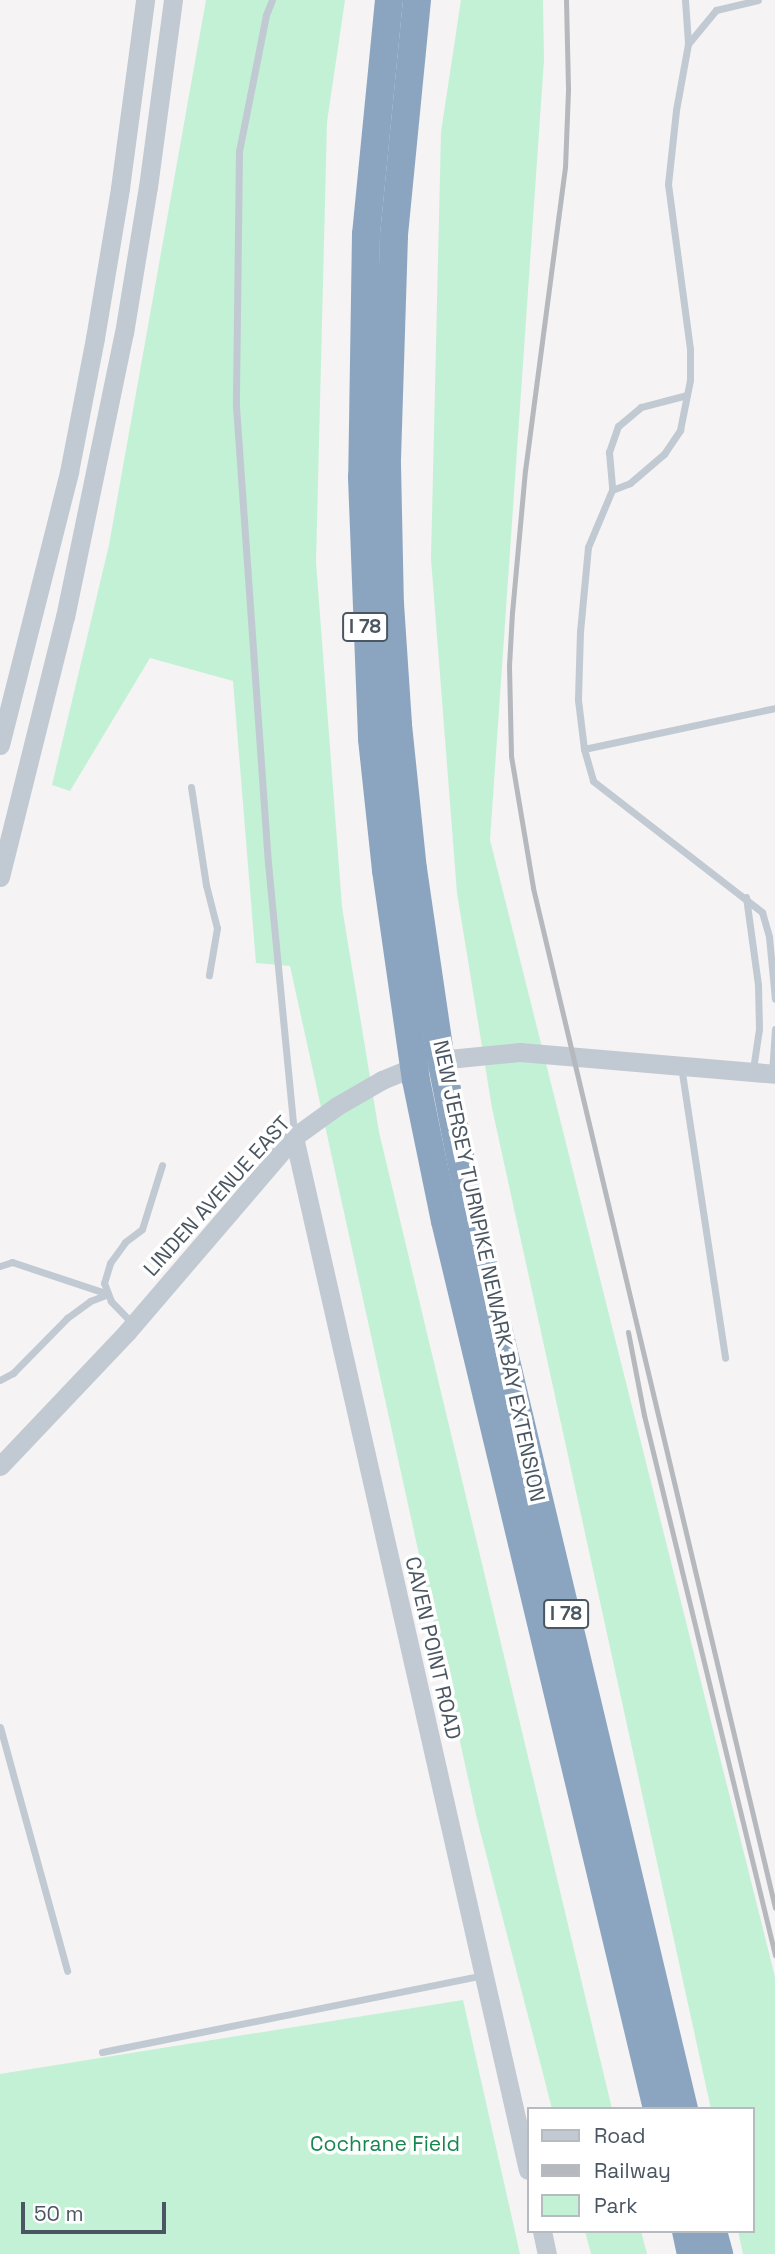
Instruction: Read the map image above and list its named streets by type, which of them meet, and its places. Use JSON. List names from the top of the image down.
{
  "streets": {
    "highway": ["I 78", "NEW JERSEY TURNPIKE NEWARK BAY EXTENSION"],
    "street": ["LINDEN AVENUE EAST", "CAVEN POINT ROAD"]
  },
  "crossings": [
    ["LINDEN AVENUE EAST", "CAVEN POINT ROAD"]
  ],
  "parks": ["Cochrane Field"],
  "legend": ["Road", "Railway", "Park"],
  "scale_bar": "50 m"
}
